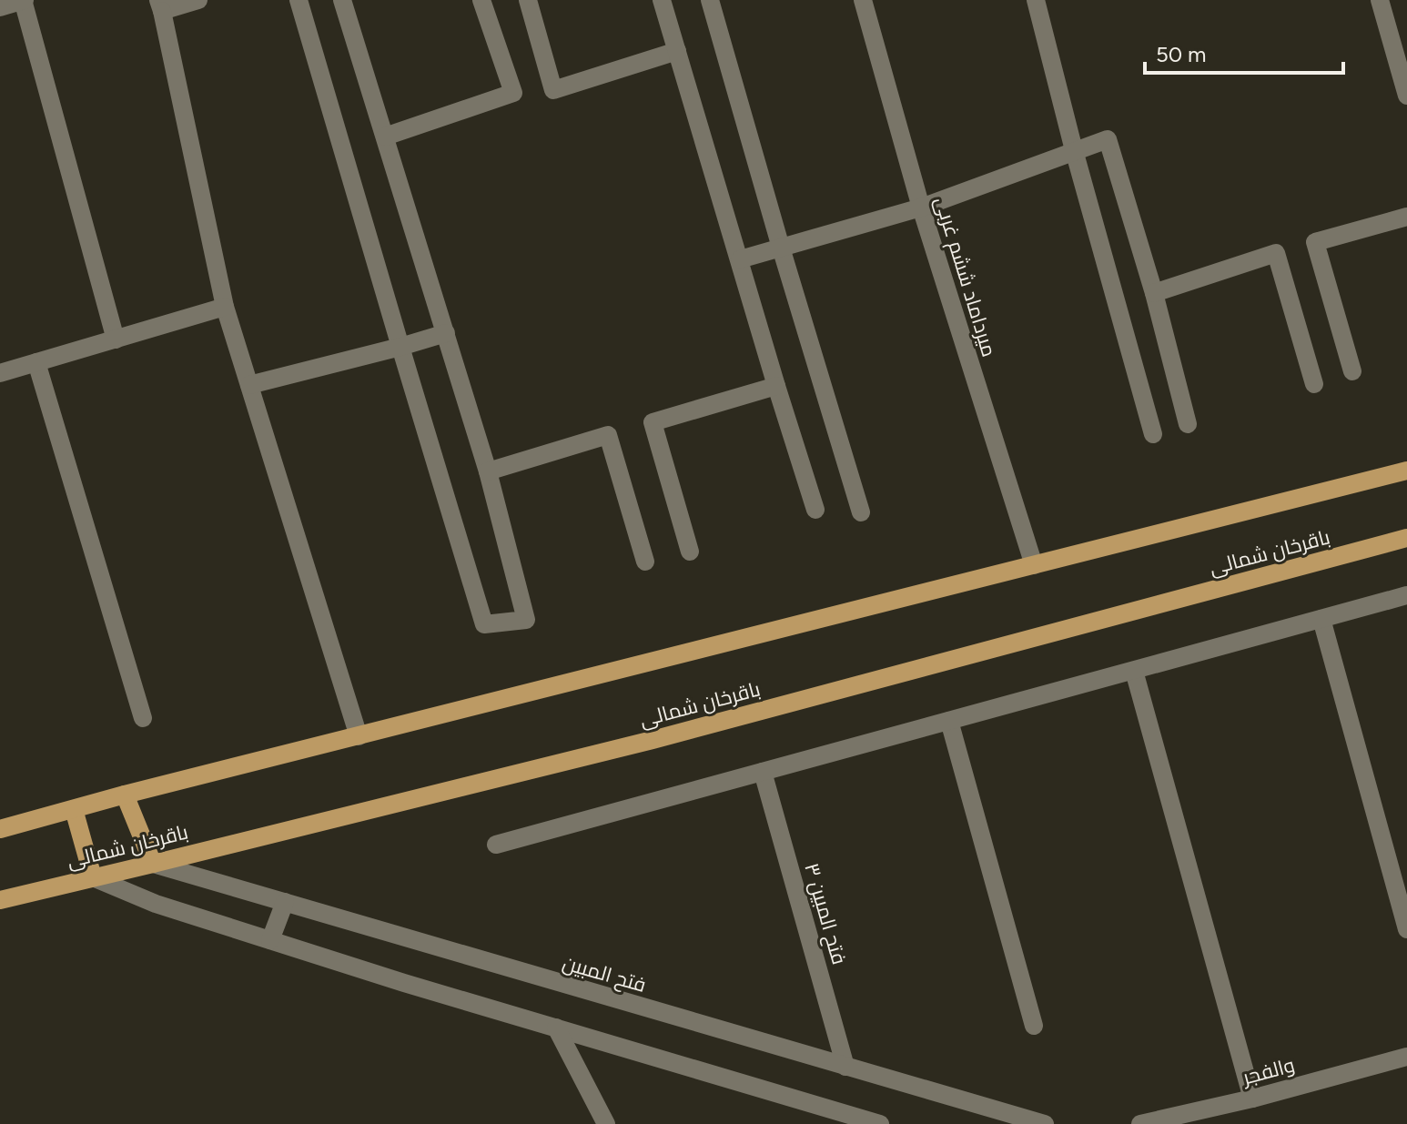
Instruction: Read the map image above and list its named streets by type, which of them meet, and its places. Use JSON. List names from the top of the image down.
{
  "streets": {
    "main road": ["باقرخان شمالی"],
    "street": [
      "میرداماد ششم غربی",
      "فتح المبین ۳",
      "فتح المبین",
      "والفجر"
    ]
  },
  "crossings": [
    ["باقرخان شمالی", "فتح المبین"],
    ["فتح المبین ۳", "فتح المبین"]
  ],
  "scale_bar": "50 m"
}
